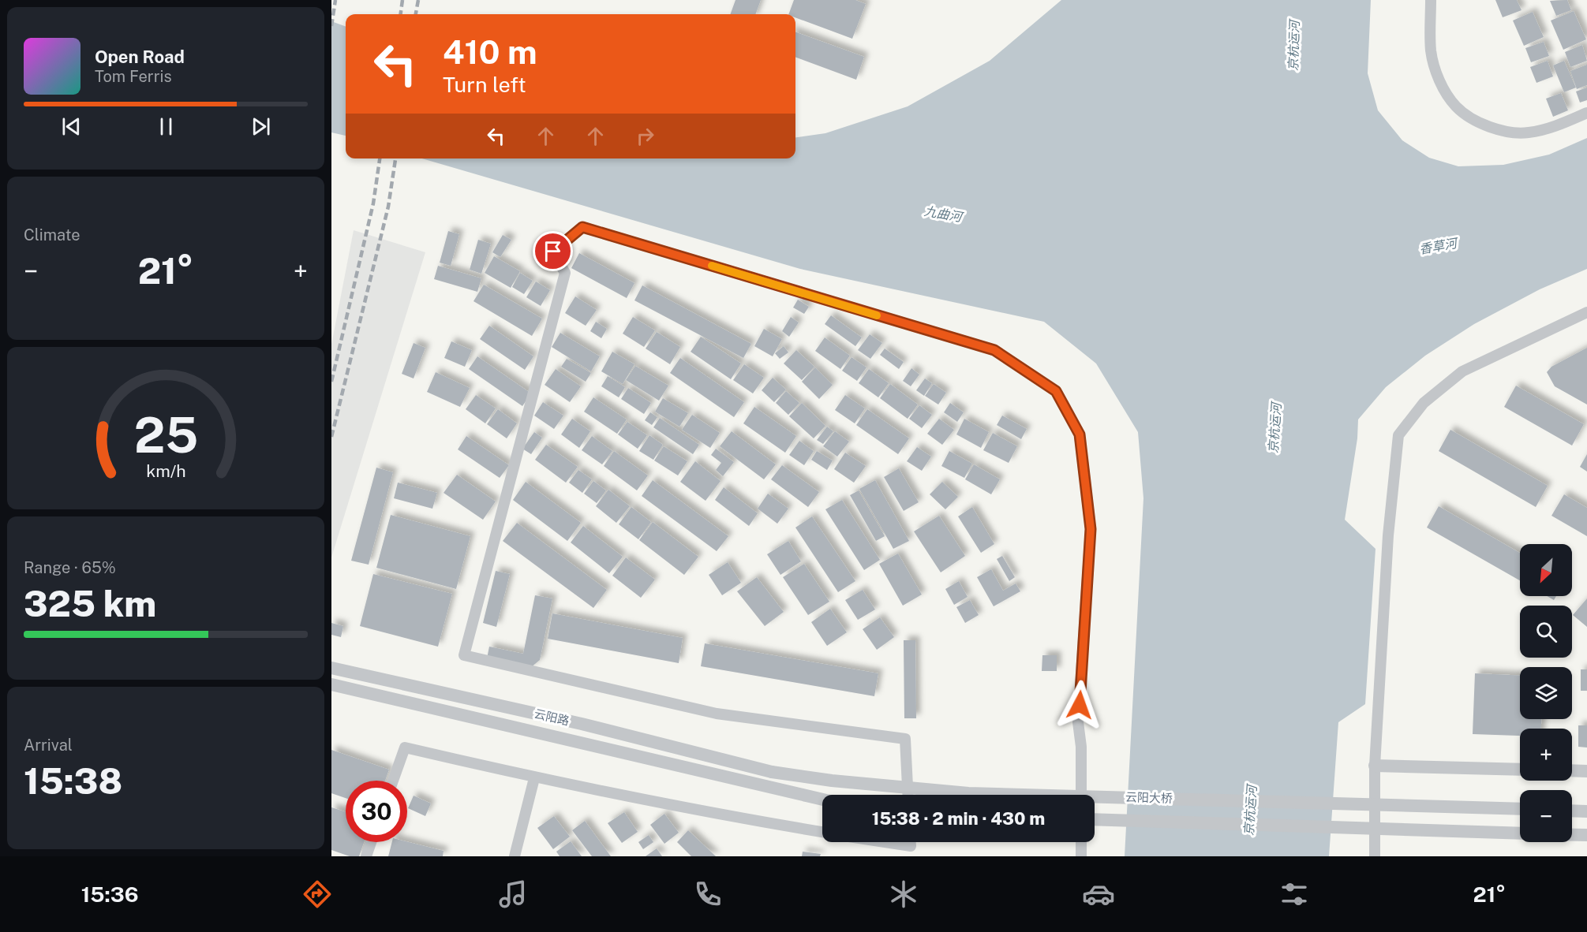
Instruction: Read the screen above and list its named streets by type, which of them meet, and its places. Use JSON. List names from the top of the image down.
{
  "streets": {
    "street": ["云阳路", "云阳大桥"]
  },
  "crossings": [
    ["云阳路", "云阳大桥"]
  ],
  "water": ["京杭运河", "九曲河", "香草河"],
  "north": "bottom left",
  "page": {
    "turn": ["410 m", "Turn left"],
    "song": ["Open Road", "Tom Ferris"],
    "tile": [
      "Climate",
      ["Range · 65%", "325 km"],
      ["Arrival", "15:38"]
    ],
    "heat": ["−", "21°", "+"],
    "map_buttons": ["+", "−"],
    "limit": "30",
    "trip": "15:38 · 2 min · 430 m",
    "tabs": ["15:36", "21°"],
    "gauge": ["25", "km/h"]
  }
}
